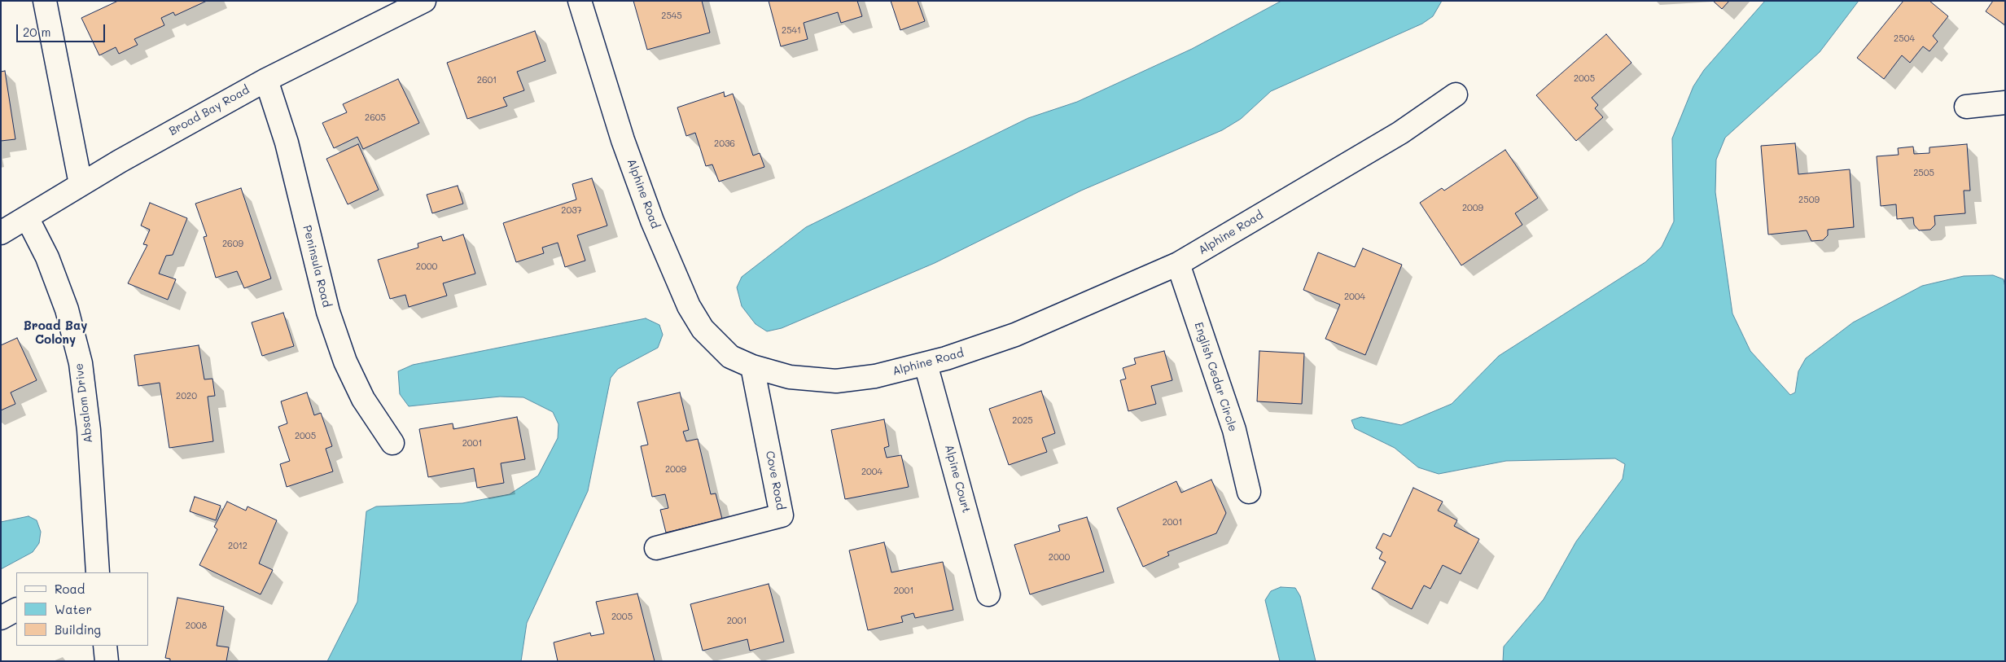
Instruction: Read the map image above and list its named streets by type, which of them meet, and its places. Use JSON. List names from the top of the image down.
{
  "streets": {
    "street": [
      "Broad Bay Road",
      "Alphine Road",
      "Peninsula Road",
      "English Cedar Circle",
      "Absalom Drive",
      "Alpine Court",
      "Cove Road"
    ]
  },
  "crossings": [
    ["Broad Bay Road", "Peninsula Road"],
    ["Broad Bay Road", "Absalom Drive"],
    ["Alphine Road", "English Cedar Circle"],
    ["Alphine Road", "Alpine Court"],
    ["Alphine Road", "Cove Road"]
  ],
  "districts": ["Broad Bay Colony"],
  "house_numbers": [
    "2545",
    "2541",
    "2504",
    "2005",
    "2601",
    "2605",
    "2036",
    "2505",
    "2509",
    "2009",
    "2037",
    "2609",
    "2000",
    "2004",
    "2020",
    "2025",
    "2005",
    "2001",
    "2009",
    "2004",
    "2001",
    "2012",
    "2000",
    "2001",
    "2005",
    "2001",
    "2008"
  ],
  "legend": ["Road", "Water", "Building"],
  "scale_bar": "20 m"
}
